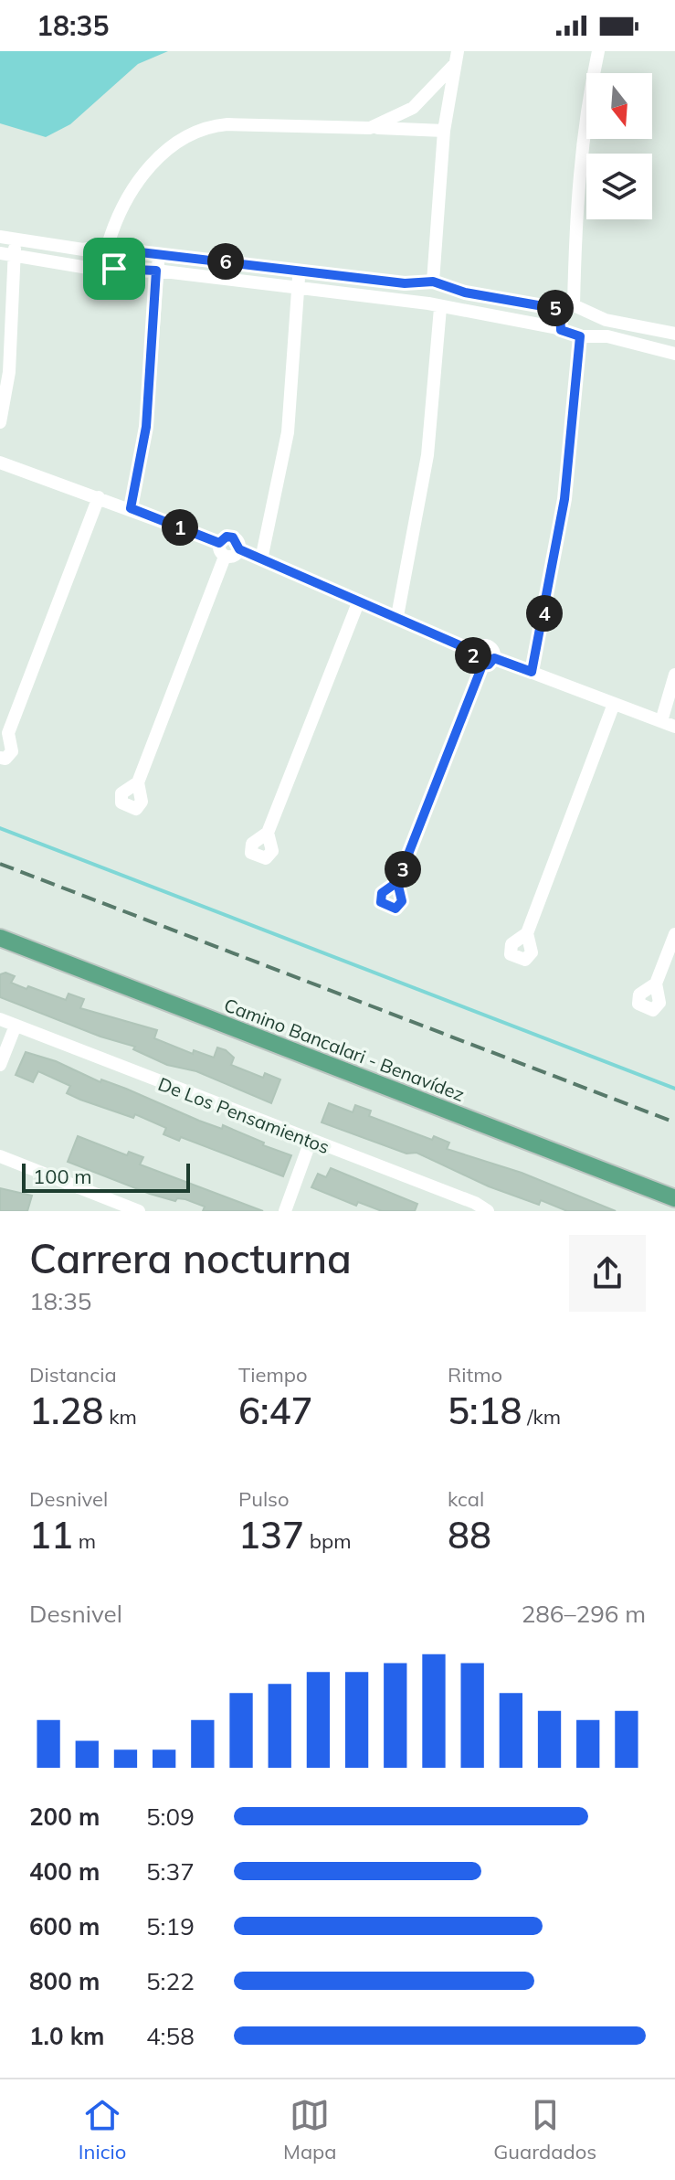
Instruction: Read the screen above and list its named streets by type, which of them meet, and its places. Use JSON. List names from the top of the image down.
{
  "streets": {
    "main road": ["Camino Bancalari - Benavídez"],
    "street": ["De Los Pensamientos"]
  },
  "scale_bar": "100 m",
  "north": "bottom",
  "page": {
    "status": "18:35",
    "pins": [
      "6",
      "5",
      "1",
      "4",
      "2",
      "3"
    ],
    "scale": "100 m",
    "heading": ["Carrera nocturna", "18:35"],
    "stats": [
      ["Distancia", "1.28 km"],
      ["Tiempo", "6:47"],
      ["Ritmo", "5:18 /km"],
      ["Desnivel", "11 m"],
      ["Pulso", "137 bpm"],
      ["kcal", "88"]
    ],
    "chart": ["Desnivel", "286–296 m"],
    "list": [
      {
        "name": "200 m",
        "note": "5:09"
      },
      {
        "name": "400 m",
        "note": "5:37"
      },
      {
        "name": "600 m",
        "note": "5:19"
      },
      {
        "name": "800 m",
        "note": "5:22"
      },
      {
        "name": "1.0 km",
        "note": "4:58"
      }
    ],
    "tabs": ["Inicio", "Mapa", "Guardados"]
  }
}
